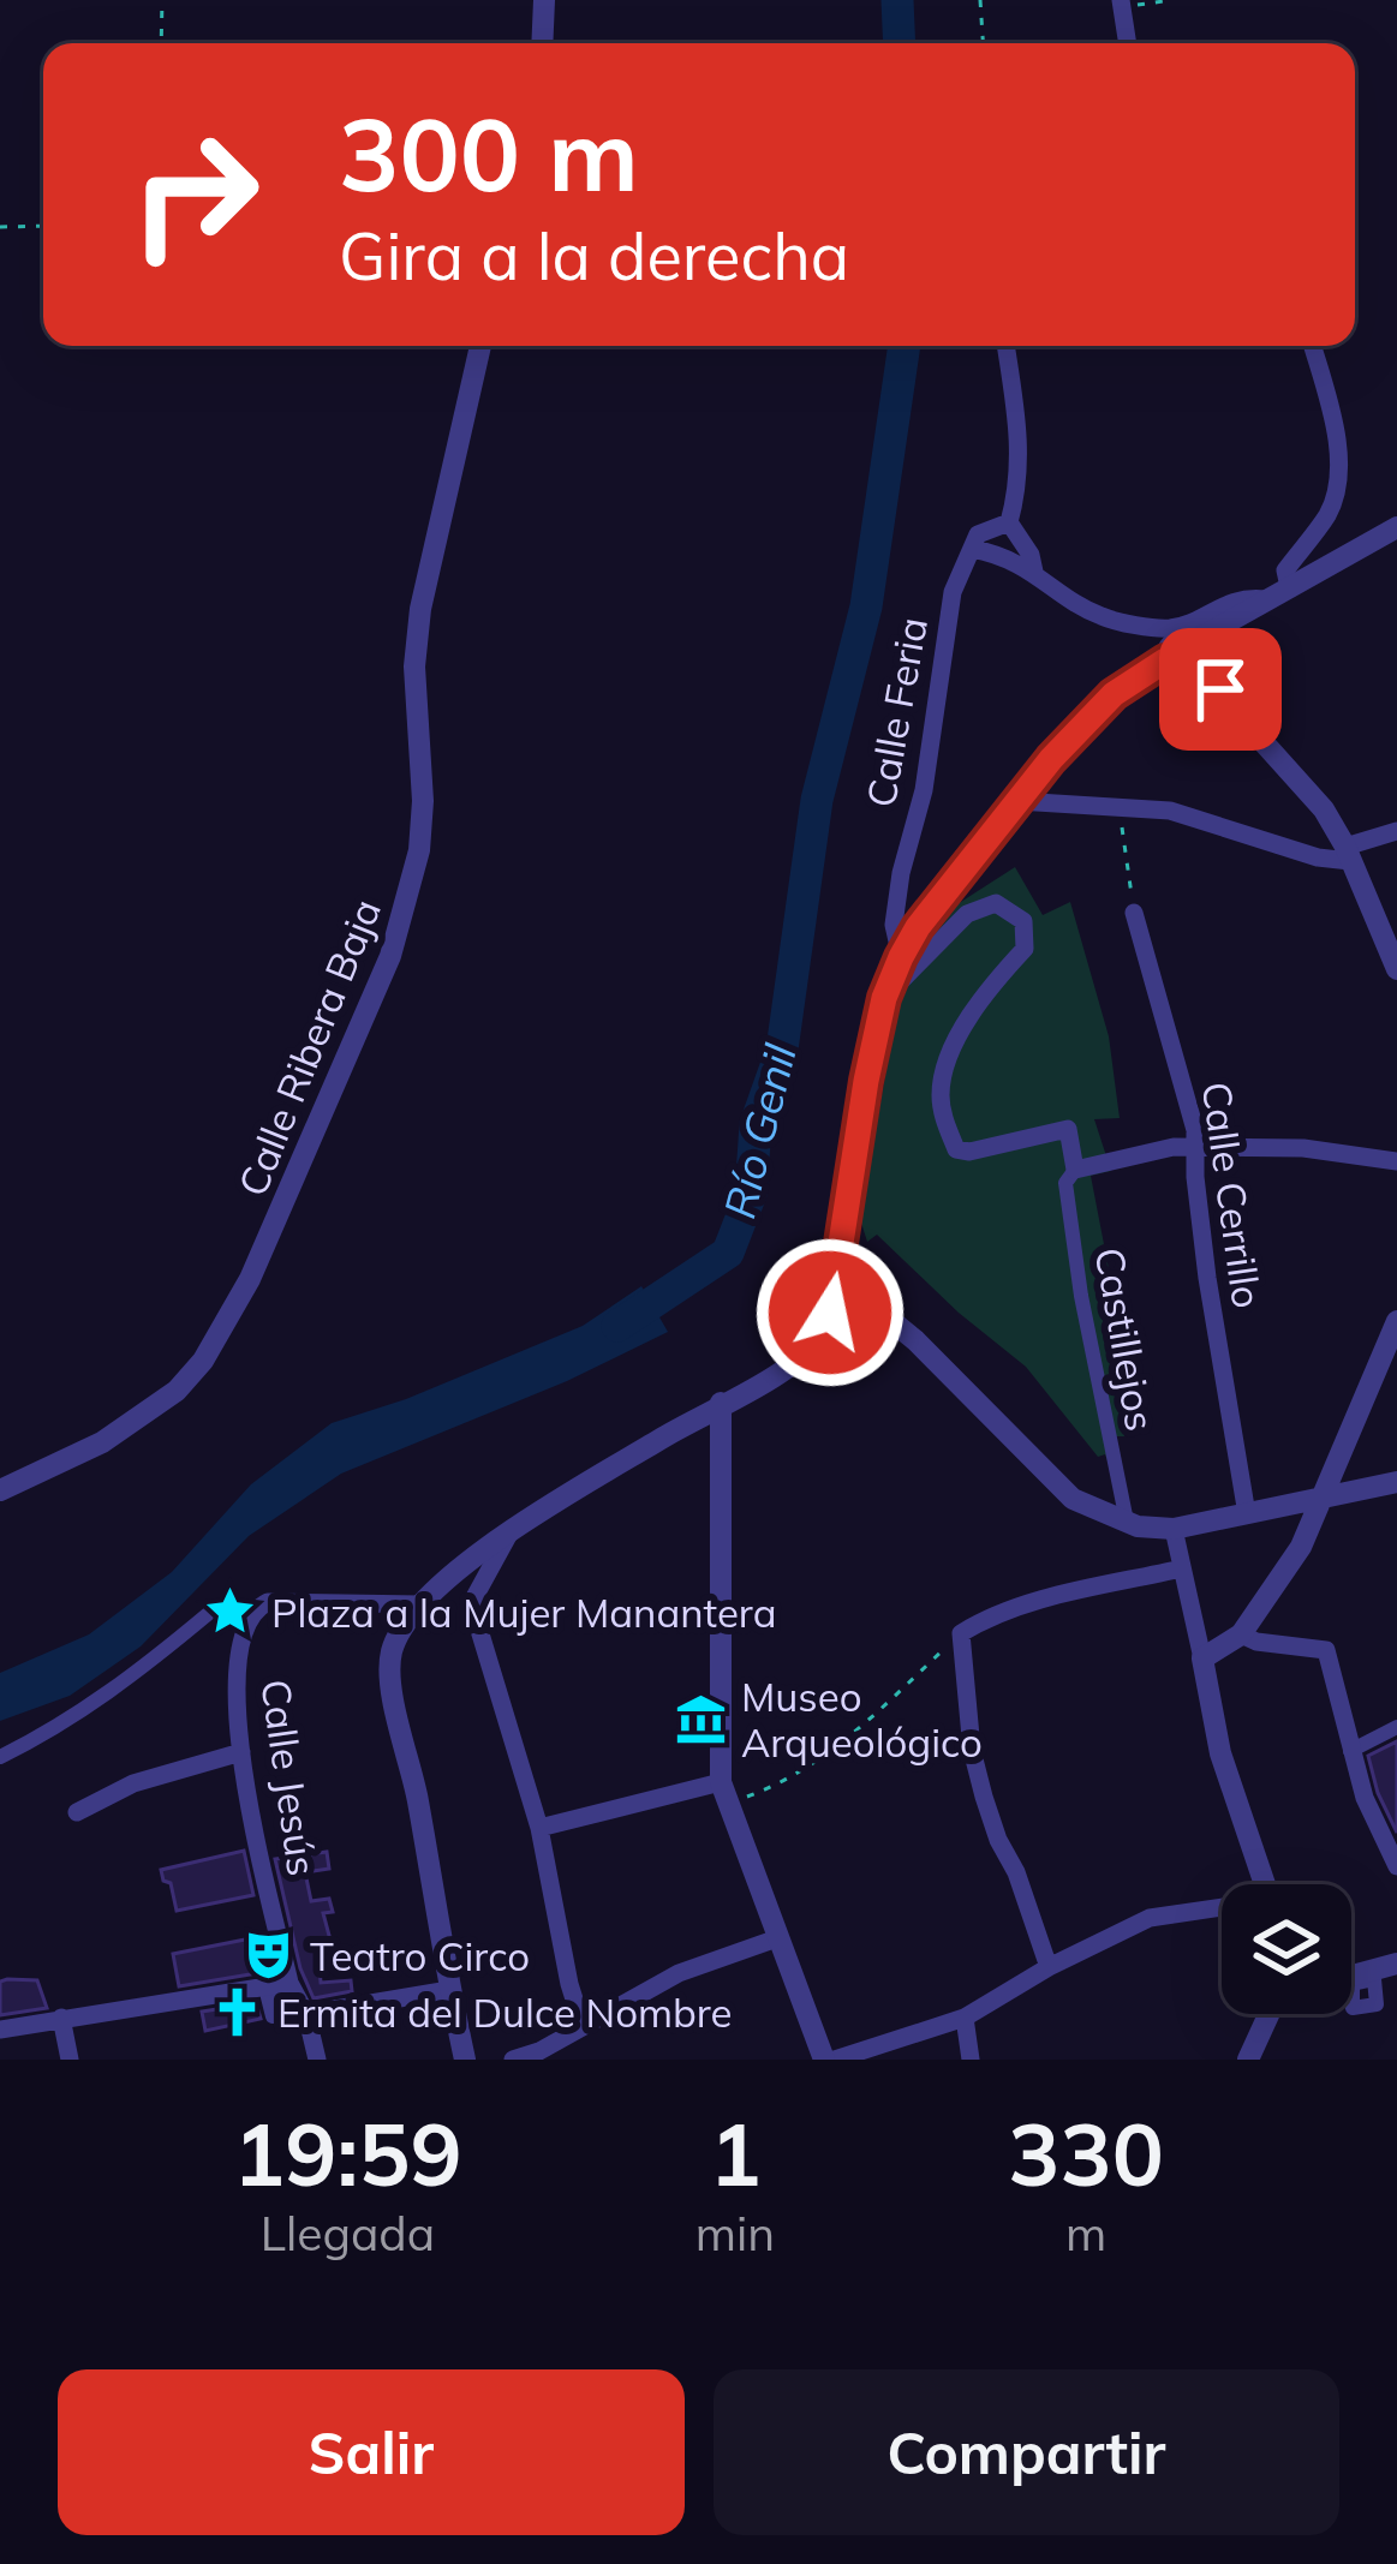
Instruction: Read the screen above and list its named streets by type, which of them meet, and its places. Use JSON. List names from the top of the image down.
{
  "streets": {
    "street": [
      "Calle Feria",
      "Calle Ribera Baja",
      "Calle Cerrillo",
      "Castillejos",
      "Calle Jesús"
    ]
  },
  "water": ["Río Genil"],
  "places": {
    "place": ["Plaza a la Mujer Manantera"],
    "museum": ["Museo Arqueológico"],
    "theatre": ["Teatro Circo"],
    "church": ["Ermita del Dulce Nombre"]
  },
  "page": {
    "turn": ["300 m", "Gira a la derecha"],
    "eta": [
      "19:59",
      "Llegada",
      "1",
      "min",
      "330",
      "m"
    ],
    "buttons": ["Salir", "Compartir"]
  }
}
